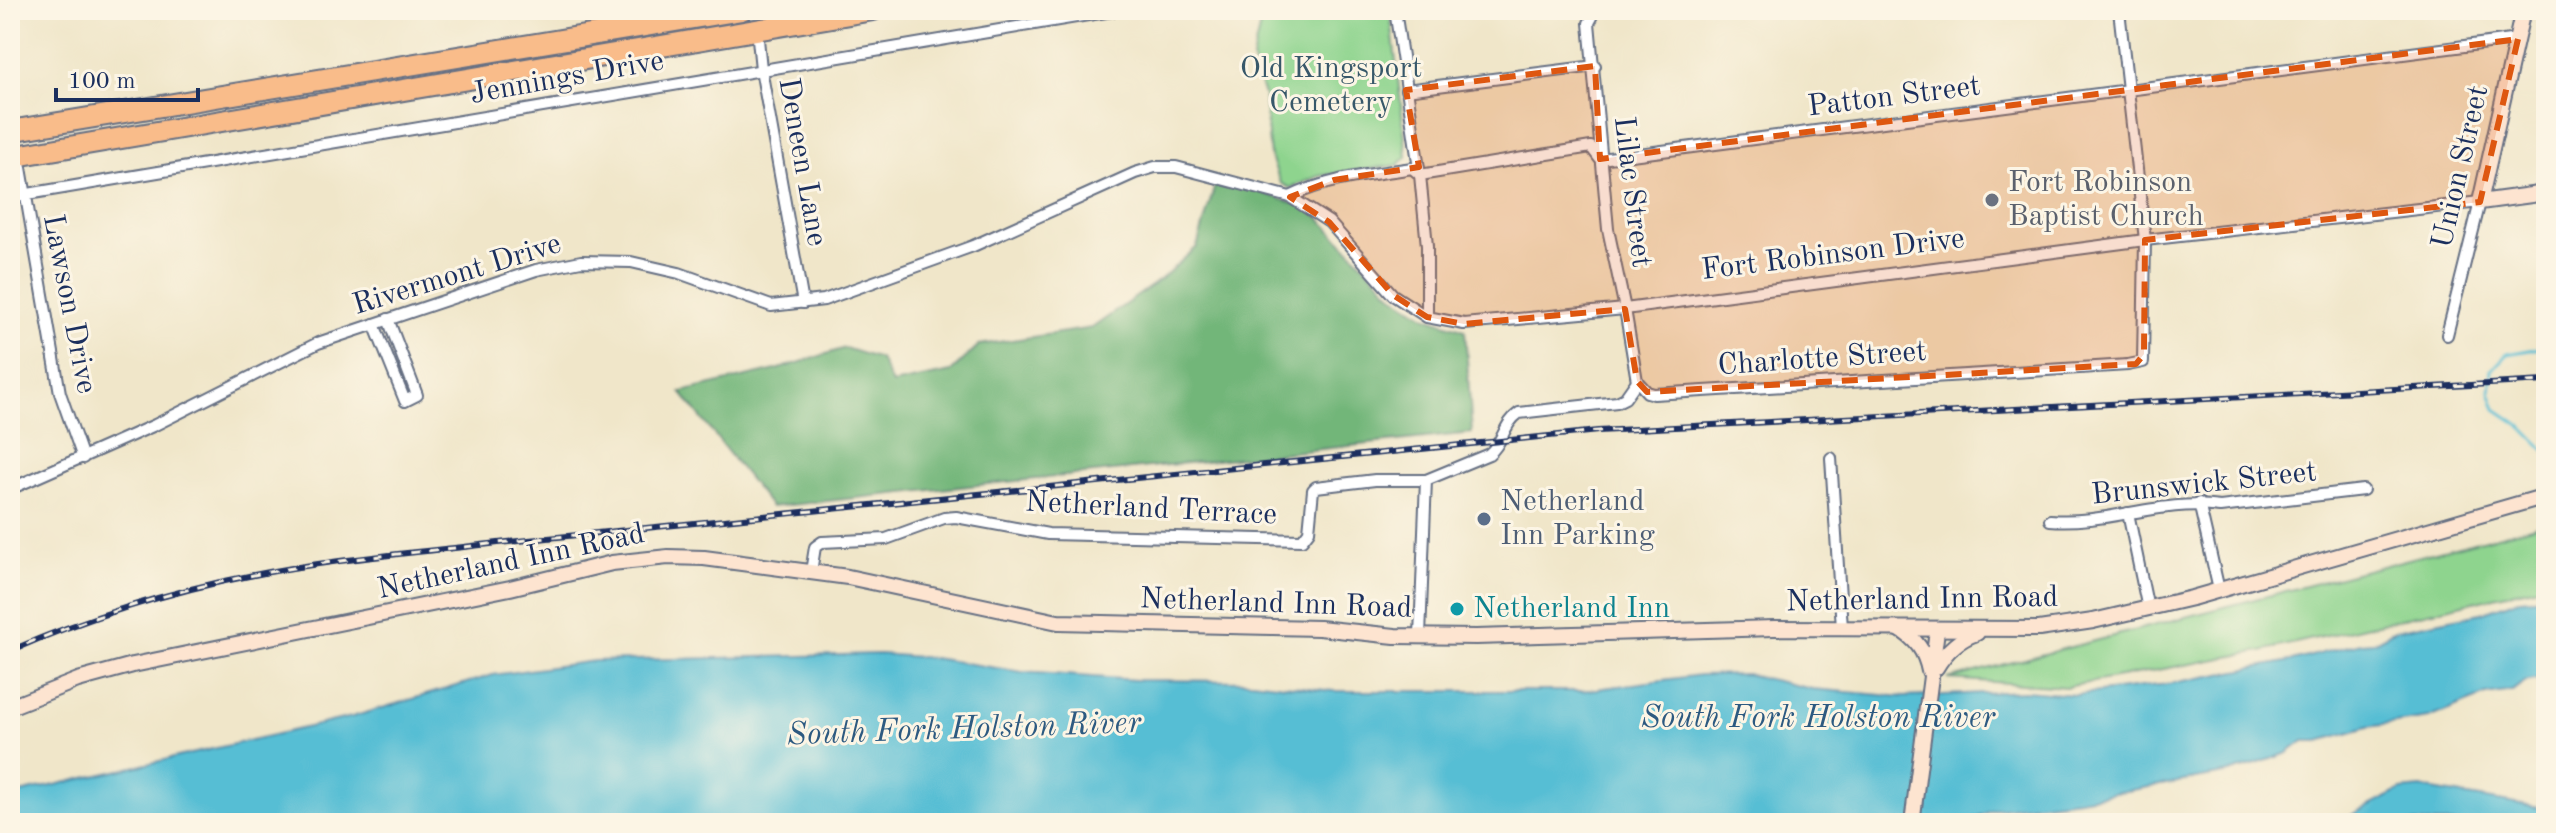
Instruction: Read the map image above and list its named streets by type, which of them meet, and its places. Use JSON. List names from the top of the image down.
{
  "streets": {
    "main road": ["Union Street", "Fort Robinson Drive", "Netherland Inn Road"],
    "street": [
      "Jennings Drive",
      "Patton Street",
      "Deneen Lane",
      "Lilac Street",
      "Rivermont Drive",
      "Lawson Drive",
      "Charlotte Street",
      "Brunswick Street",
      "Netherland Terrace"
    ]
  },
  "crossings": [
    ["Jennings Drive", "Deneen Lane"],
    ["Jennings Drive", "Lawson Drive"],
    ["Patton Street", "Union Street"],
    ["Patton Street", "Lilac Street"],
    ["Patton Street", "Fort Robinson Drive"],
    ["Deneen Lane", "Rivermont Drive"],
    ["Union Street", "Fort Robinson Drive"],
    ["Lilac Street", "Fort Robinson Drive"],
    ["Lilac Street", "Charlotte Street"],
    ["Fort Robinson Drive", "Rivermont Drive"],
    ["Fort Robinson Drive", "Charlotte Street"],
    ["Rivermont Drive", "Lawson Drive"],
    ["Netherland Terrace", "Netherland Inn Road"]
  ],
  "water": ["South Fork Holston River"],
  "parks": ["Old Kingsport Cemetery"],
  "places": ["Fort Robinson Baptist Church", "Netherland Inn Parking", "Netherland Inn"],
  "scale_bar": "100 m"
}
